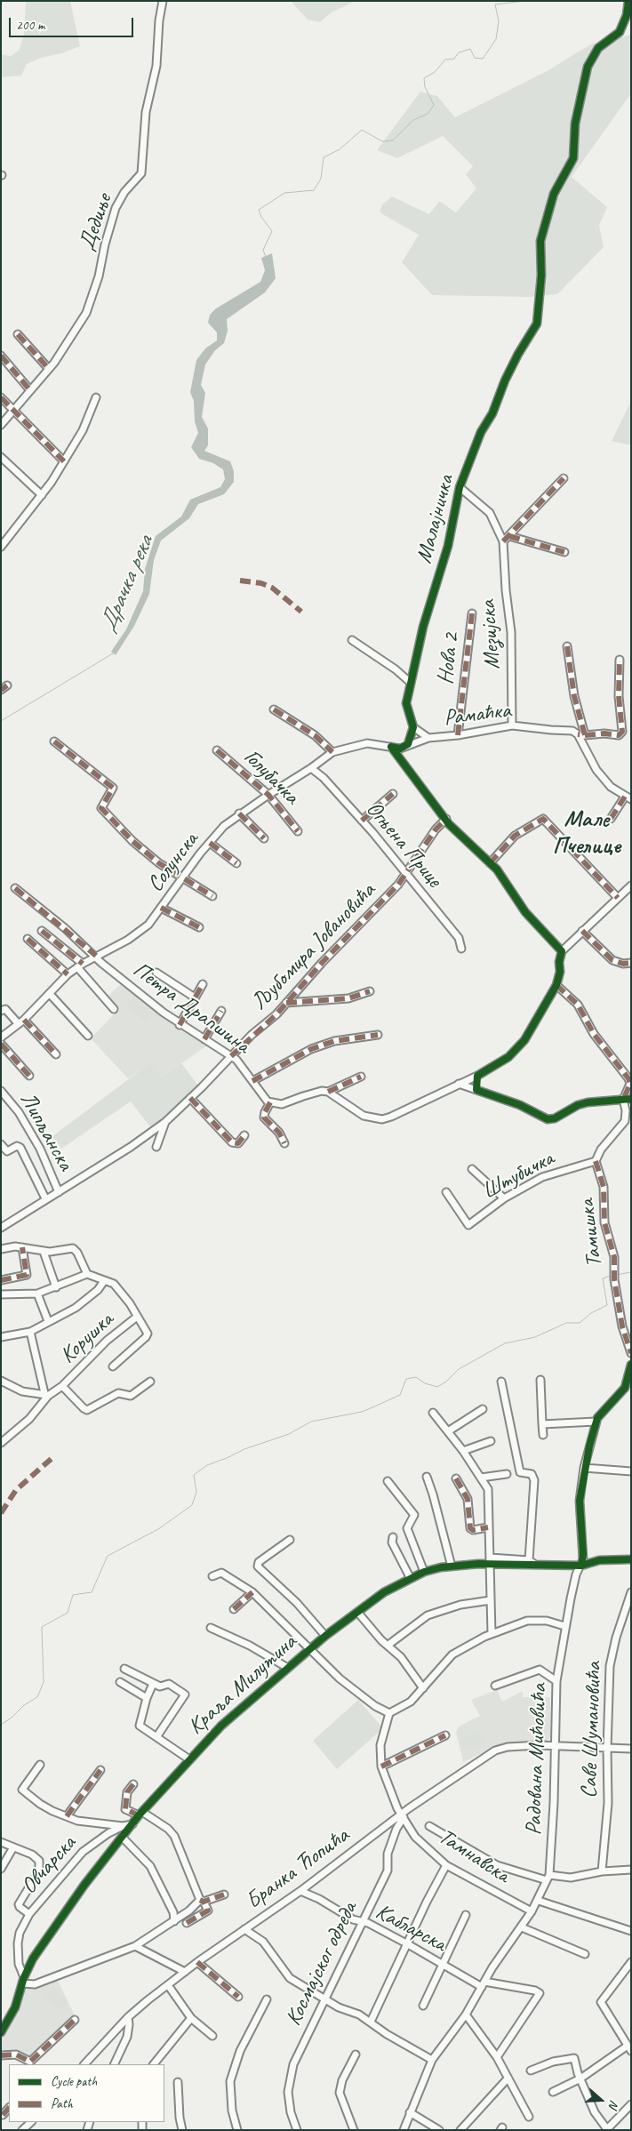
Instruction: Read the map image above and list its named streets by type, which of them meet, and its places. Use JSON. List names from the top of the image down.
{
  "streets": {
    "street": [
      "Дедиње",
      "Малајничка",
      "Мезијска",
      "Нова 2",
      "Рамаћка",
      "Голубачка",
      "Огњена Прице",
      "Солунска",
      "Љубомира Јовановића",
      "Петра Драпшина",
      "Липљанска",
      "Штубичка",
      "Тамишка",
      "Корушка",
      "Краља Милутина",
      "Саве Шумановића",
      "Радована Мићовића",
      "Тамнавска",
      "Овчарска",
      "Бранка Ћопића",
      "Кабларска",
      "Космајског одреда"
    ]
  },
  "crossings": [
    ["Малајничка", "Мезијска"],
    ["Мезијска", "Рамаћка"],
    ["Нова 2", "Рамаћка"],
    ["Рамаћка", "Солунска"],
    ["Голубачка", "Солунска"],
    ["Огњена Прице", "Солунска"],
    ["Огњена Прице", "Љубомира Јовановића"],
    ["Солунска", "Петра Драпшина"],
    ["Љубомира Јовановића", "Петра Драпшина"],
    ["Љубомира Јовановића", "Липљанска"],
    ["Штубичка", "Тамишка"],
    ["Краља Милутина", "Радована Мићовића"],
    ["Краља Милутина", "Овчарска"],
    ["Саве Шумановића", "Бранка Ћопића"],
    ["Радована Мићовића", "Тамнавска"],
    ["Радована Мићовића", "Бранка Ћопића"],
    ["Радована Мићовића", "Кабларска"],
    ["Тамнавска", "Бранка Ћопића"],
    ["Тамнавска", "Космајског одреда"],
    ["Бранка Ћопића", "Кабларска"],
    ["Бранка Ћопића", "Космајског одреда"],
    ["Кабларска", "Космајског одреда"]
  ],
  "districts": ["Мале Пчелице"],
  "water": ["Драчка река"],
  "legend": ["Cycle path", "Path"],
  "scale_bar": "200 m",
  "north": "right"
}
